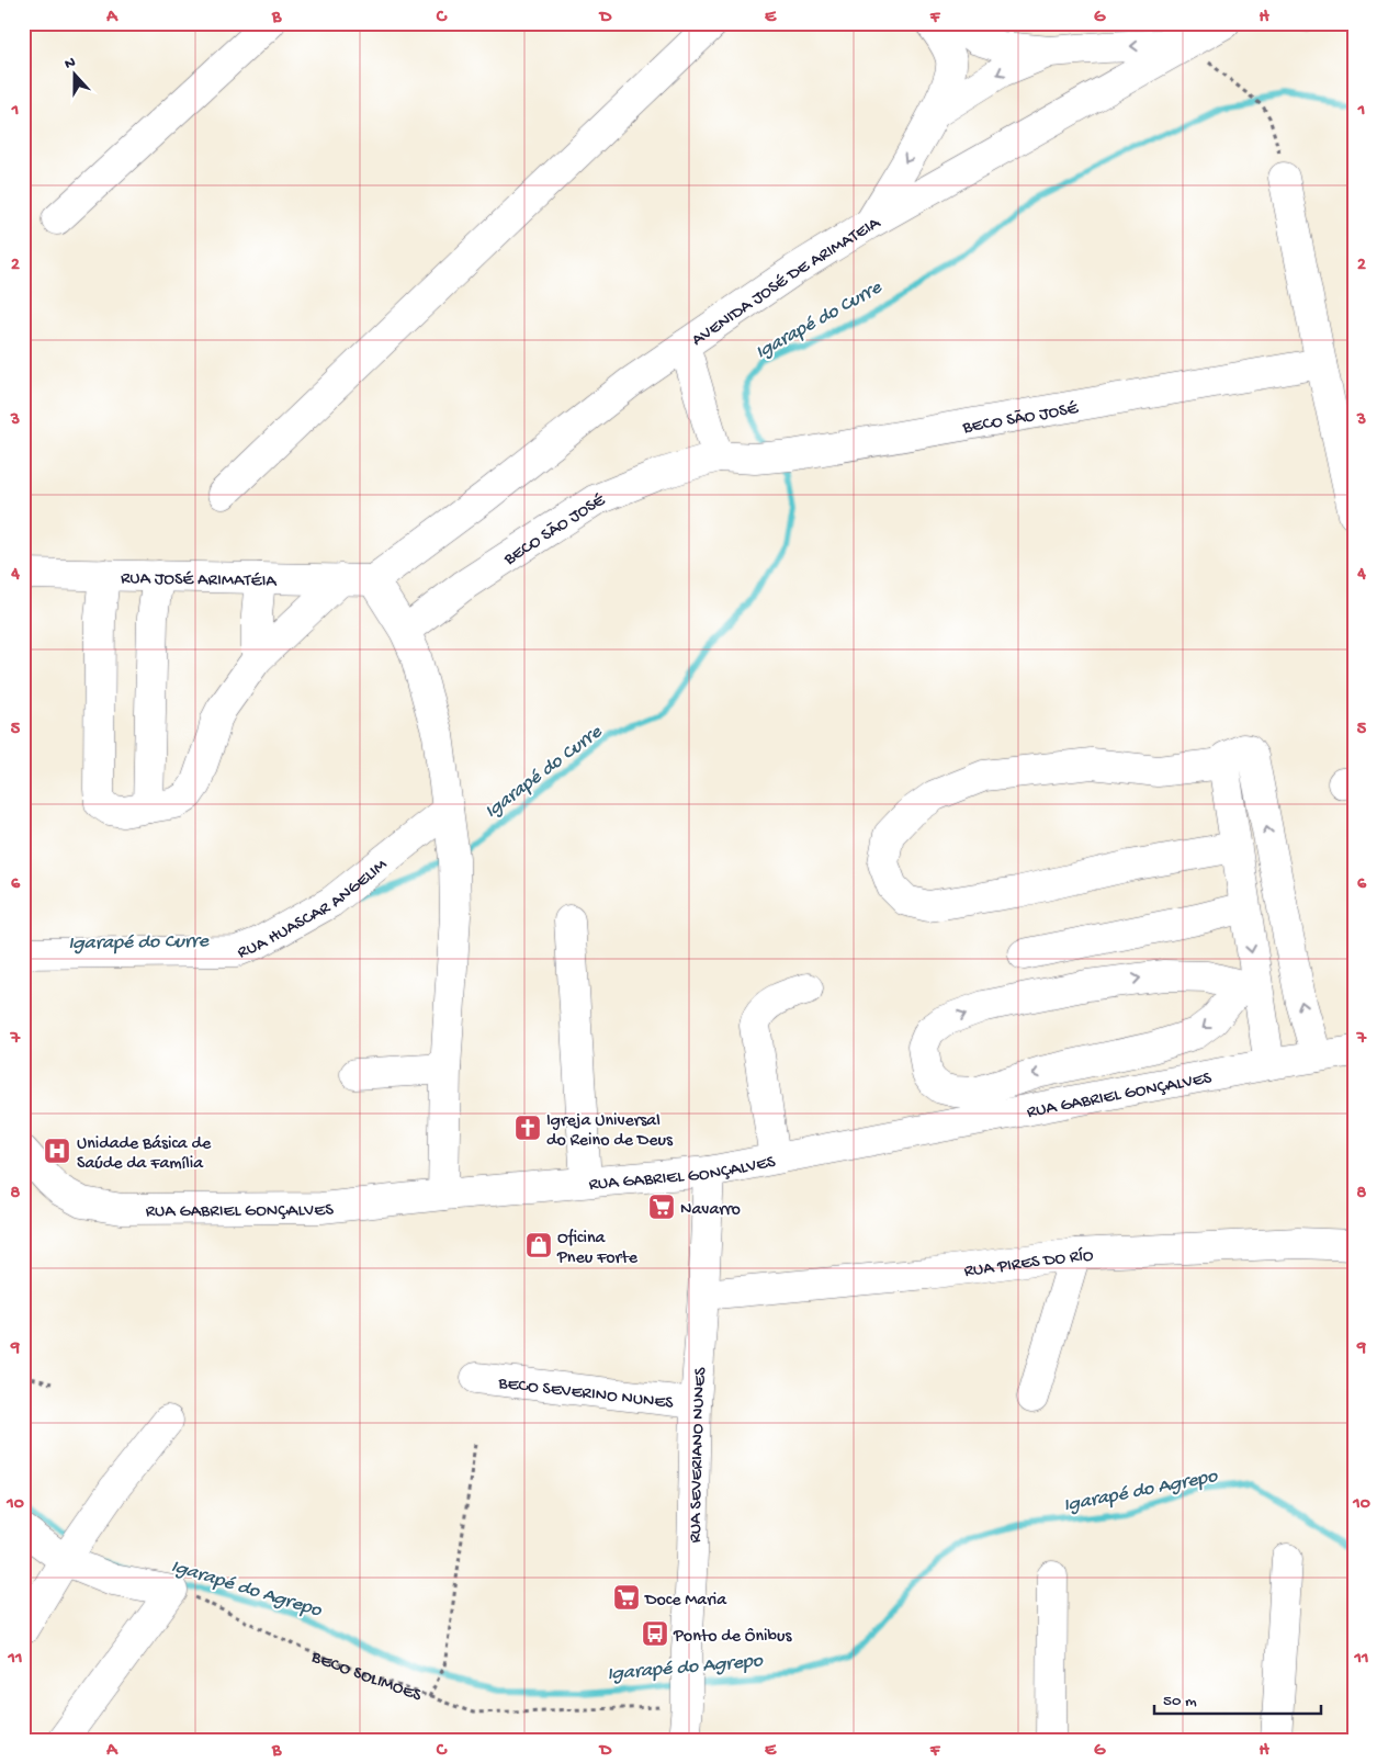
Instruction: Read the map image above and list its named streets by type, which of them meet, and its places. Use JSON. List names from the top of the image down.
{
  "streets": {
    "street": [
      "AVENIDA JOSÉ DE ARIMATEIA",
      "BECO SÃO JOSÉ",
      "RUA JOSÉ ARIMATÉIA",
      "RUA HUASCAR ANGELIM",
      "RUA GABRIEL GONÇALVES",
      "RUA PIRES DO RÍO",
      "BECO SEVERINO NUNES",
      "RUA SEVERIANO NUNES"
    ],
    "path": ["BECO SOLIMOES"]
  },
  "crossings": [
    ["AVENIDA JOSÉ DE ARIMATEIA", "RUA JOSÉ ARIMATÉIA"],
    ["RUA GABRIEL GONÇALVES", "RUA SEVERIANO NUNES"],
    ["RUA PIRES DO RÍO", "RUA SEVERIANO NUNES"],
    ["BECO SEVERINO NUNES", "RUA SEVERIANO NUNES"],
    ["RUA SEVERIANO NUNES", "BECO SOLIMOES"]
  ],
  "water": ["Igarapé do Curre", "Igarapé do Agrepo"],
  "places": {
    "church": ["Igreja Universal do Reino de Deus"],
    "hospital": ["Unidade Básica de Saúde da Família"],
    "supermarket": ["Navarro", "Doce Maria"],
    "shop": ["Oficina Pneu Forte"],
    "bus stop": ["Ponto de Ônibus"]
  },
  "scale_bar": "50 m",
  "north": "top",
  "grid": {
    "columns": [
      "A",
      "B",
      "C",
      "D",
      "E",
      "F",
      "G",
      "H"
    ],
    "rows": [
      "1",
      "2",
      "3",
      "4",
      "5",
      "6",
      "7",
      "8",
      "9",
      "10",
      "11"
    ]
  }
}
